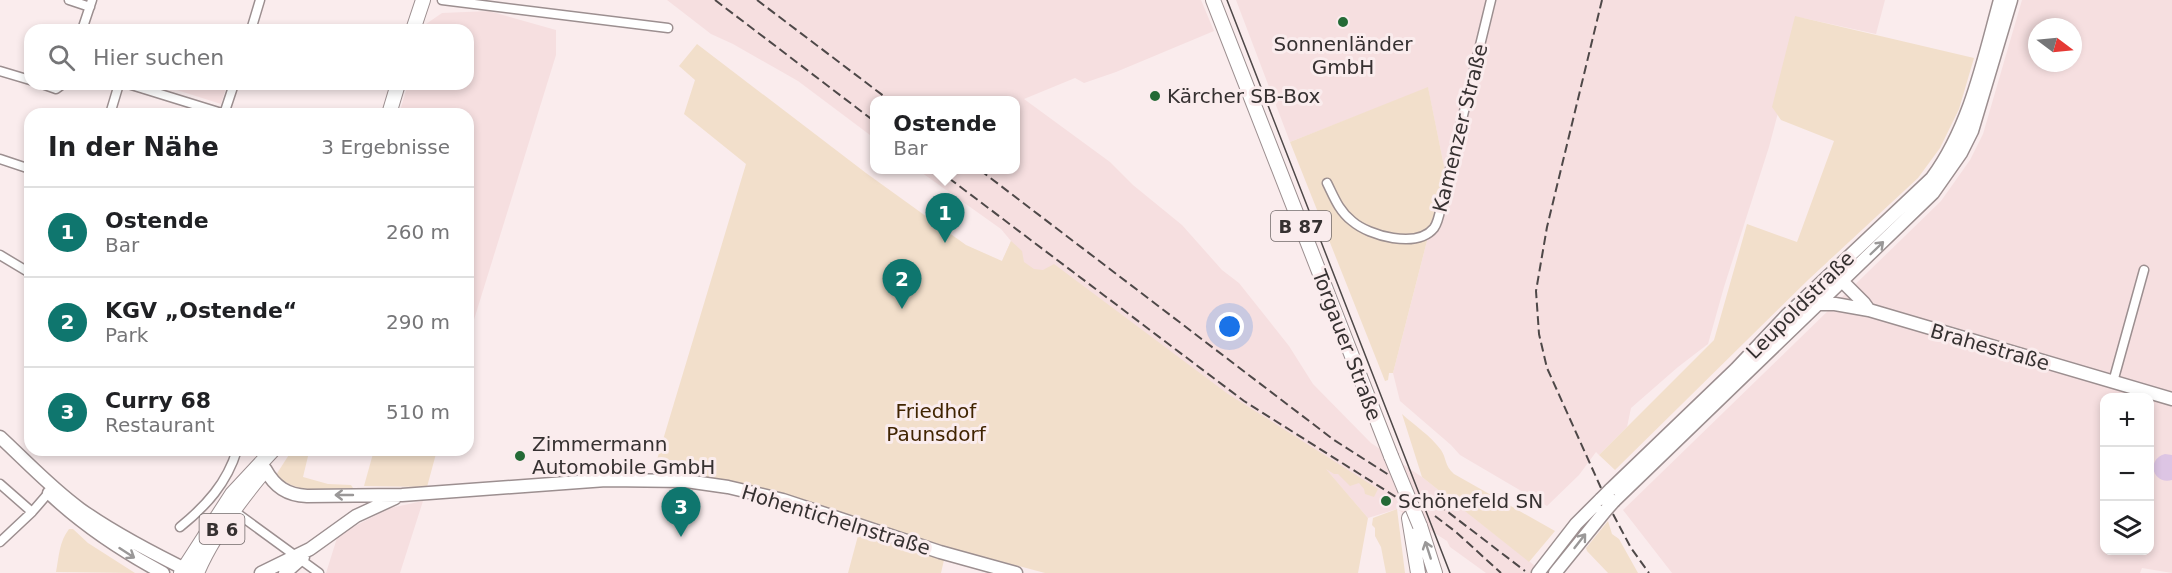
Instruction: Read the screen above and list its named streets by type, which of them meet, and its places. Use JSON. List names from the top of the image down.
{
  "streets": {
    "main road": [
      "B 87",
      "Leupoldstraße",
      "Torgauer Straße",
      "Brahestraße",
      "Hohentichelnstraße",
      "B 6"
    ],
    "street": ["Kamenzer Straße"]
  },
  "crossings": [
    ["Leupoldstraße", "Brahestraße"],
    ["Hohentichelnstraße", "B 6"]
  ],
  "parks": ["Friedhof Paunsdorf"],
  "places": [
    "Sonnenländer GmbH",
    "Kärcher SB-Box",
    "Zimmermann Automobile GmbH",
    "Schönefeld SN"
  ],
  "north": "right",
  "page": {
    "search": "Hier suchen",
    "popup": ["Ostende", "Bar"],
    "heading": ["In der Nähe", "3 Ergebnisse"],
    "list": [
      {
        "mark": "1",
        "name": "Ostende",
        "note": "Bar",
        "value": "260 m"
      },
      {
        "mark": "2",
        "name": "KGV „Ostende“",
        "note": "Park",
        "value": "290 m"
      },
      {
        "mark": "3",
        "name": "Curry 68",
        "note": "Restaurant",
        "value": "510 m"
      }
    ],
    "pins": ["1", "2", "3"],
    "map_buttons": ["+", "−"]
  }
}
